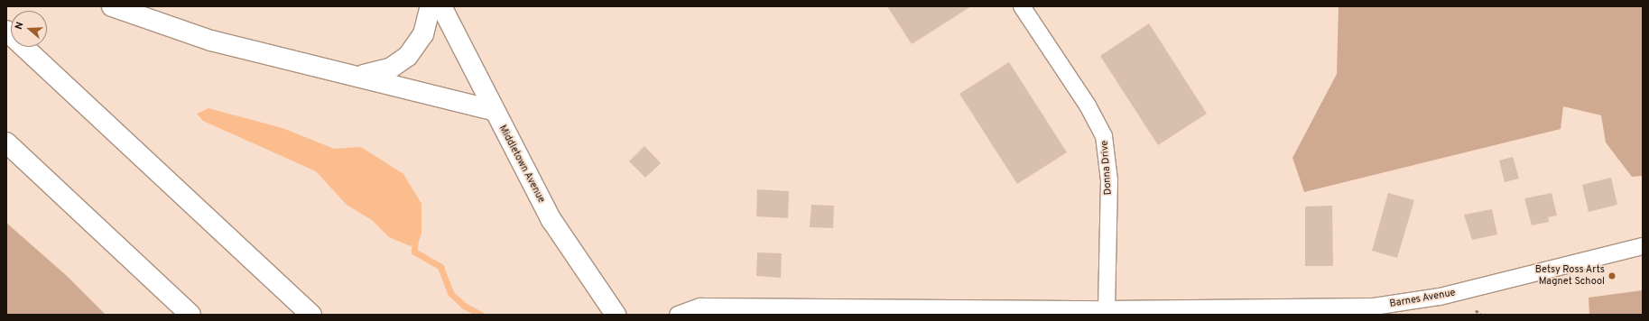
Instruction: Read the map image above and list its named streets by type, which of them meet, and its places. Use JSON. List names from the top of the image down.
{
  "streets": {
    "main road": ["Middletown Avenue"],
    "street": ["Donna Drive", "Barnes Avenue"]
  },
  "crossings": [
    ["Donna Drive", "Barnes Avenue"]
  ],
  "places": ["Betsy Ross Arts Magnet School"],
  "north": "left"
}
